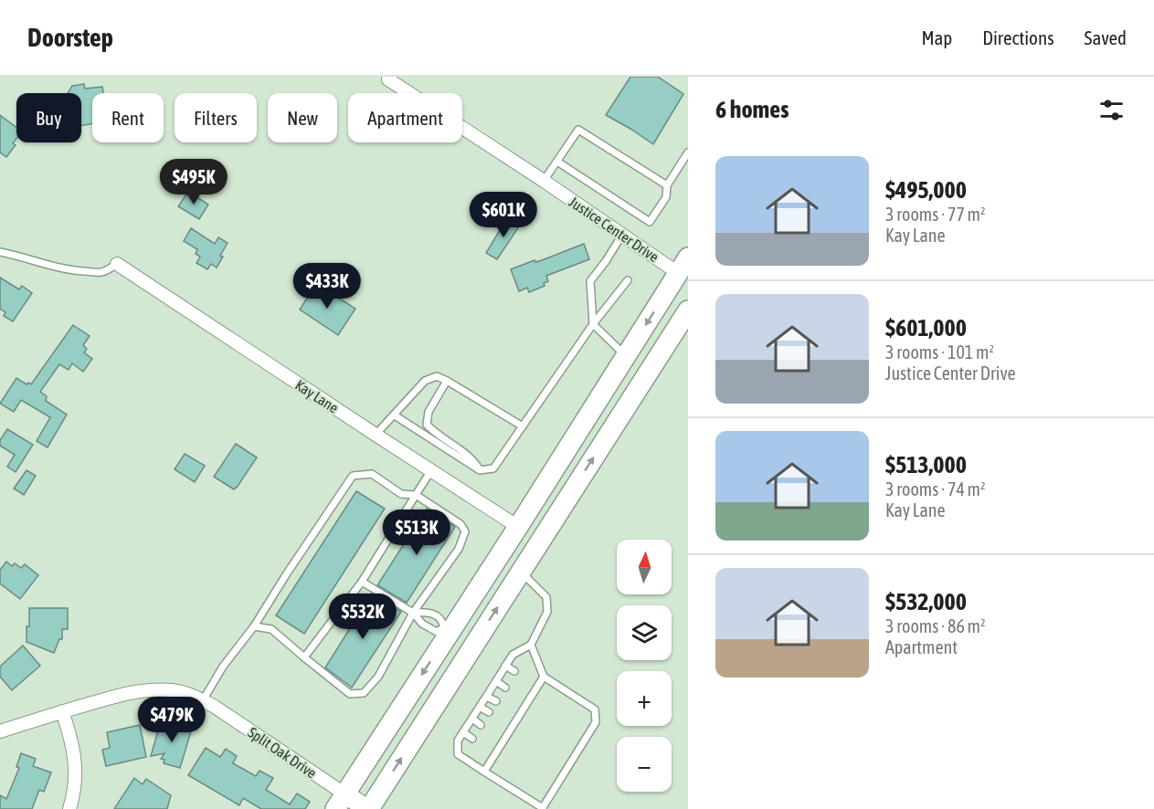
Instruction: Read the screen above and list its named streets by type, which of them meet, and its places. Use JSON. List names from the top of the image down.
{
  "streets": {
    "street": ["Justice Center Drive", "Kay Lane", "Split Oak Drive"]
  },
  "north": "top",
  "page": {
    "header": "Doorstep",
    "nav": ["Map", "Directions", "Saved"],
    "heading": "6 homes",
    "chip": [
      "Buy",
      "Rent",
      "Filters",
      "New",
      "Apartment"
    ],
    "list": [
      {
        "name": "$495,000",
        "note": "3 rooms · 77 m² · Kay Lane"
      },
      {
        "name": "$601,000",
        "note": "3 rooms · 101 m² · Justice Center Drive"
      },
      {
        "name": "$513,000",
        "note": "3 rooms · 74 m² · Kay Lane"
      },
      {
        "name": "$532,000",
        "note": "3 rooms · 86 m² · Apartment"
      }
    ],
    "price": [
      "$495K",
      "$601K",
      "$433K",
      "$513K",
      "$532K",
      "$479K"
    ],
    "map_buttons": ["+", "−"]
  }
}
